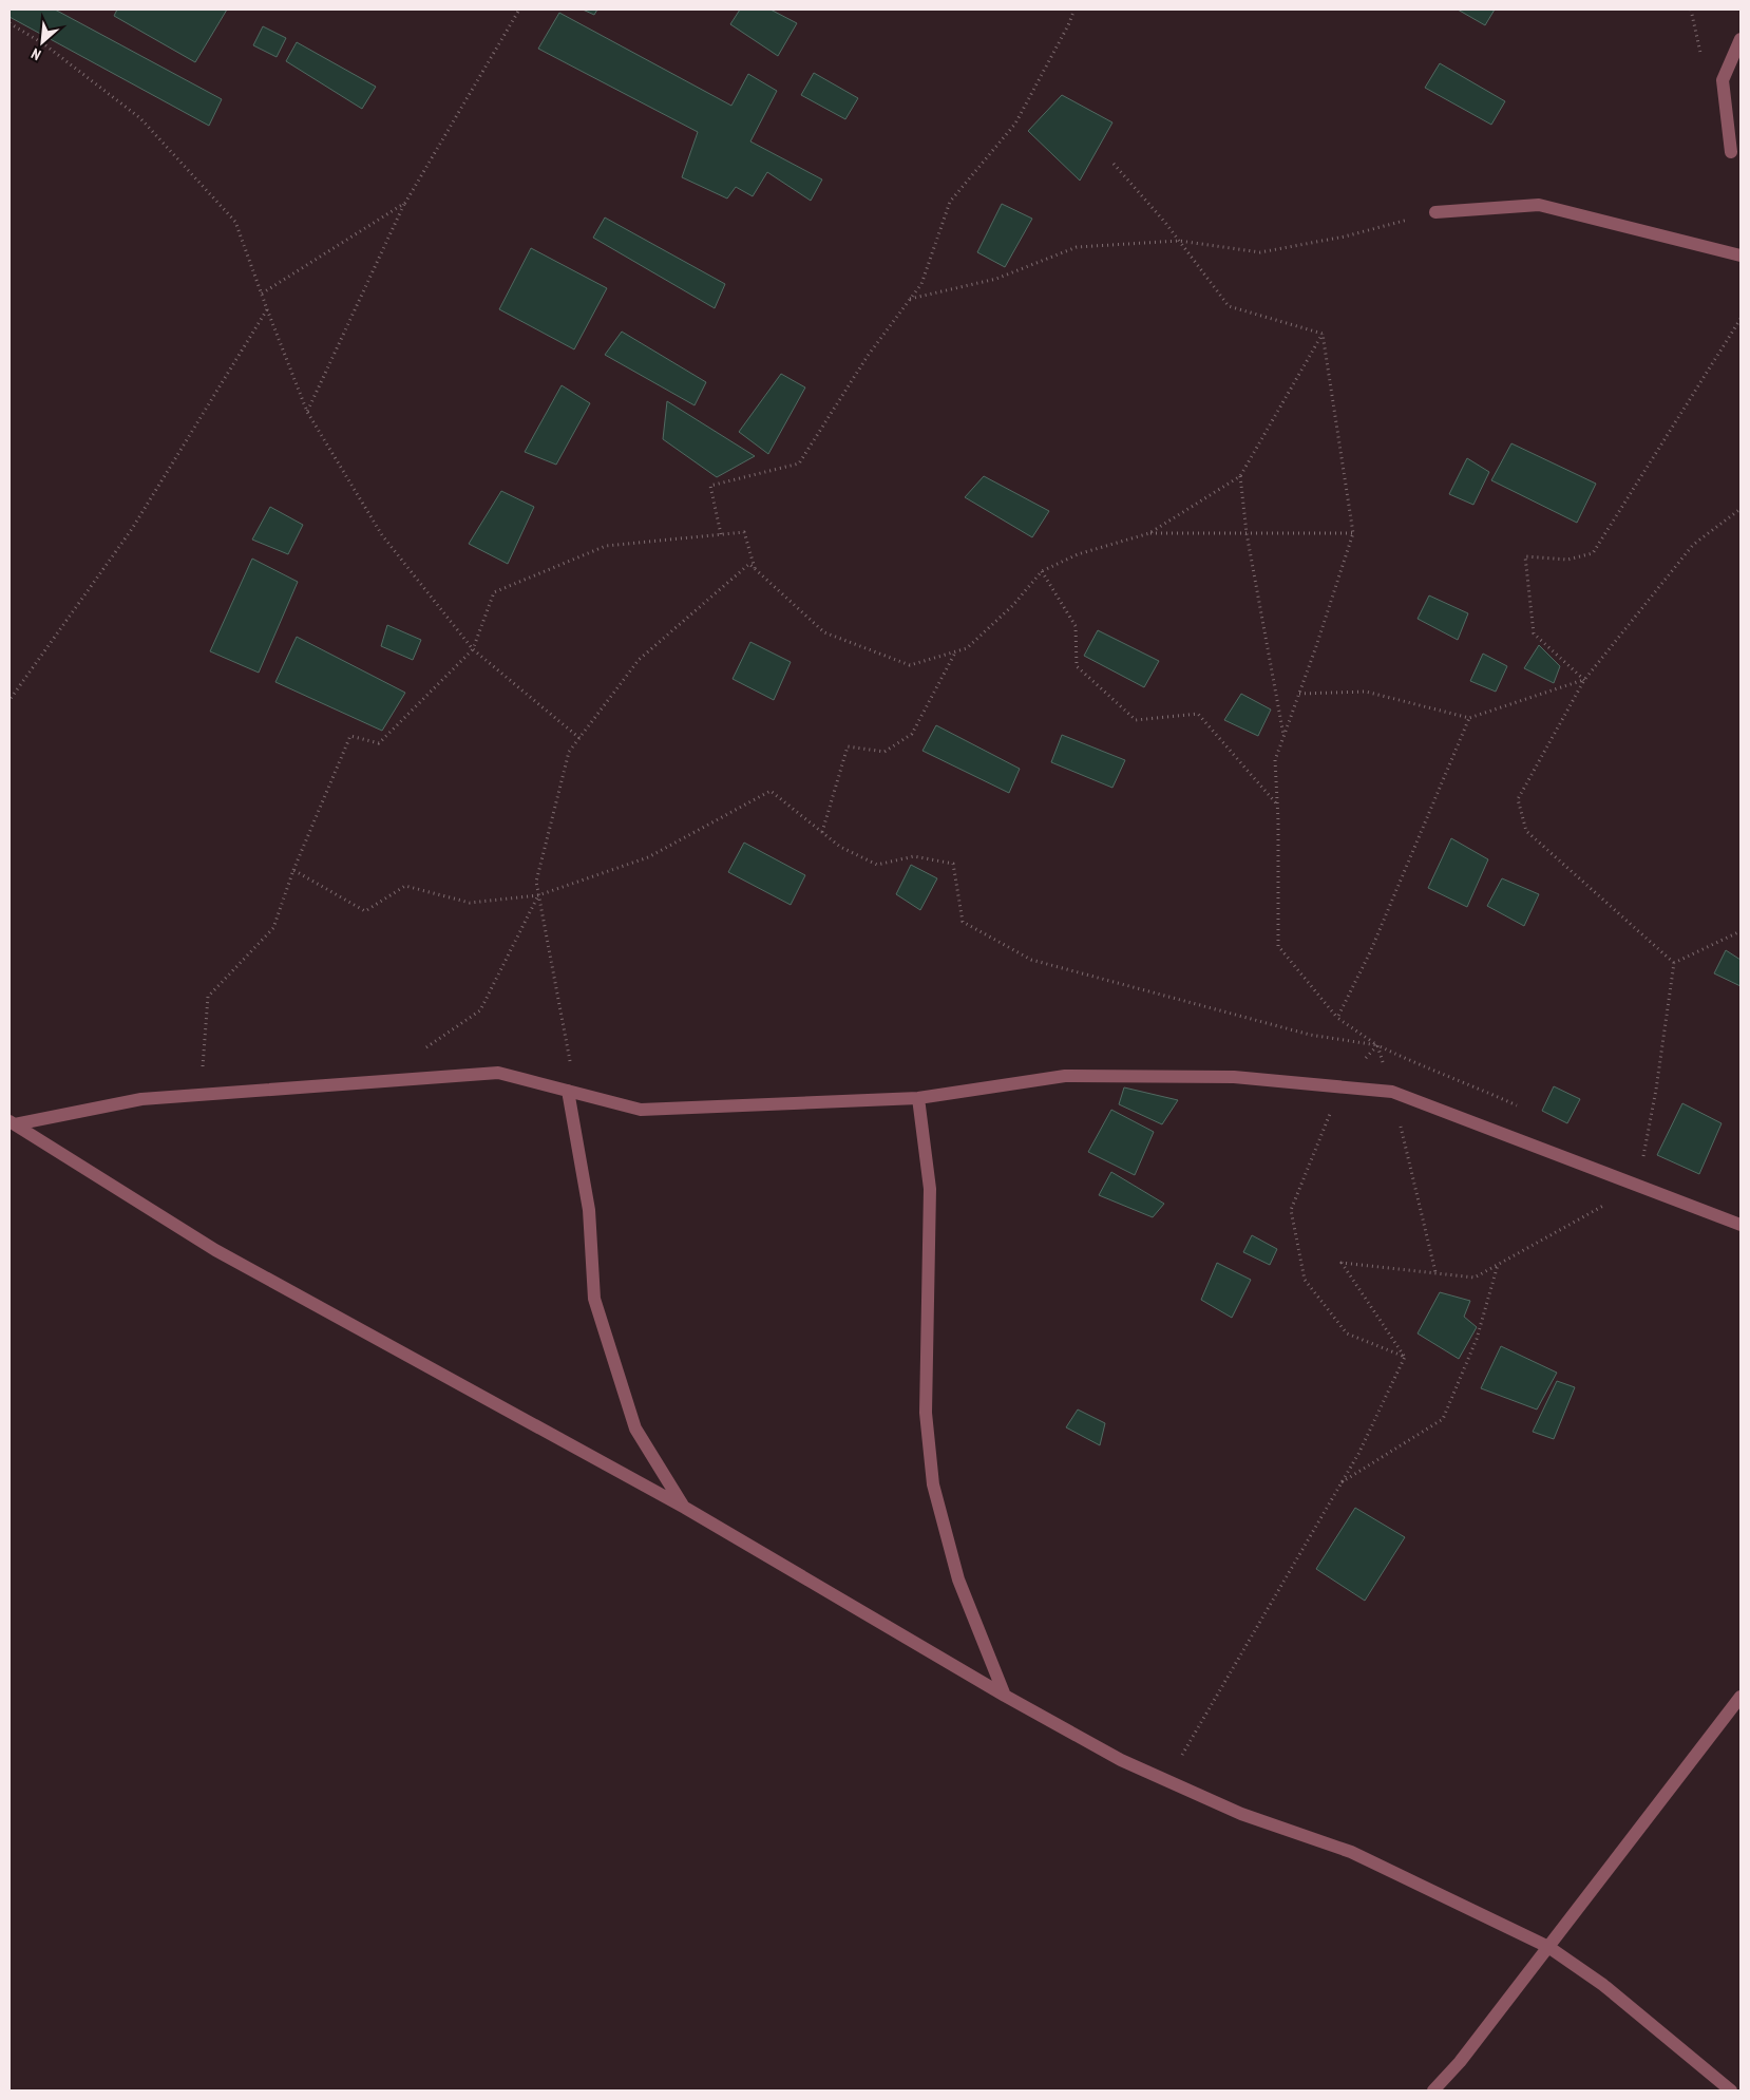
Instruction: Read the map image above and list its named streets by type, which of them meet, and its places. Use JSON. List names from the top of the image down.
{
  "north": "bottom left"
}
